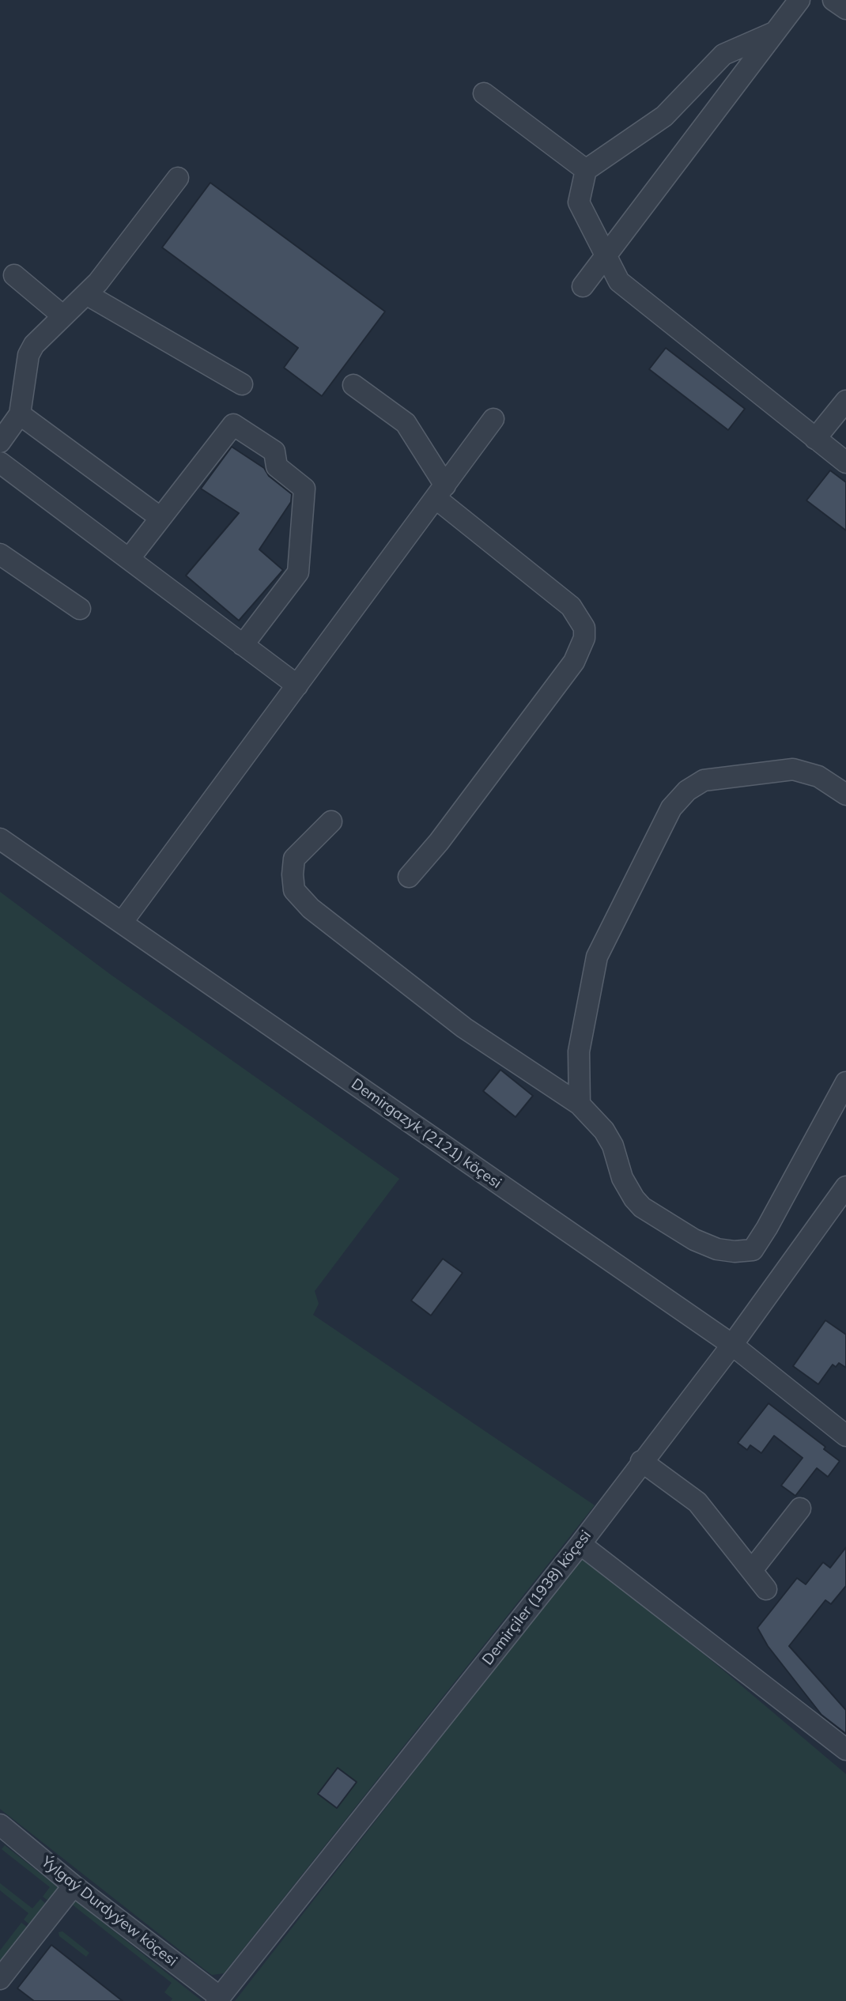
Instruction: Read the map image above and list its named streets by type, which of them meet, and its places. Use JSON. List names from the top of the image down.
{
  "streets": {
    "street": ["Demirgazyk (2121) köçesi", "Demirçiler (1938) köçesi", "Ýylgaý Durdyýew köçesi"]
  },
  "crossings": [
    ["Demirgazyk (2121) köçesi", "Demirçiler (1938) köçesi"],
    ["Demirçiler (1938) köçesi", "Ýylgaý Durdyýew köçesi"]
  ]
}
